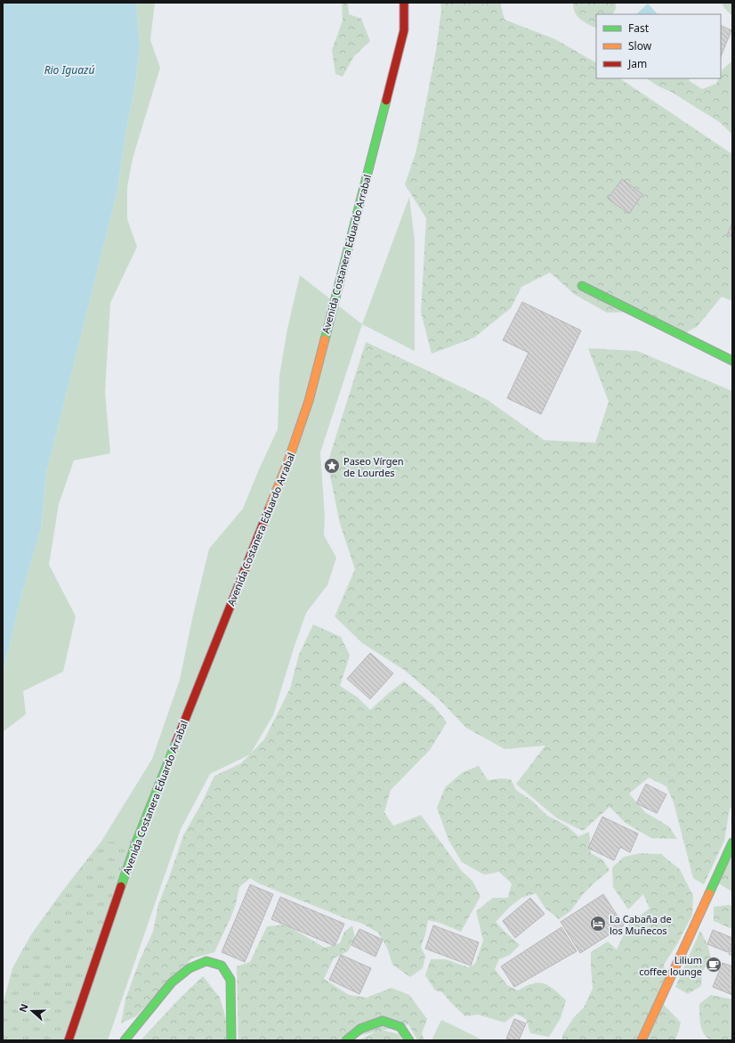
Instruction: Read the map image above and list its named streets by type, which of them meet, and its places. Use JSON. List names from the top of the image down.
{
  "streets": {
    "main road": ["Avenida Costanera Eduardo Arrabal"]
  },
  "water": ["Rio Iguazú"],
  "places": {
    "place": ["Paseo Vírgen de Lourdes"],
    "hotel": ["La Cabaña de los Muñecos"],
    "cafe": ["Lilium coffee lounge"]
  },
  "legend": ["Fast", "Slow", "Jam"],
  "north": "left"
}
